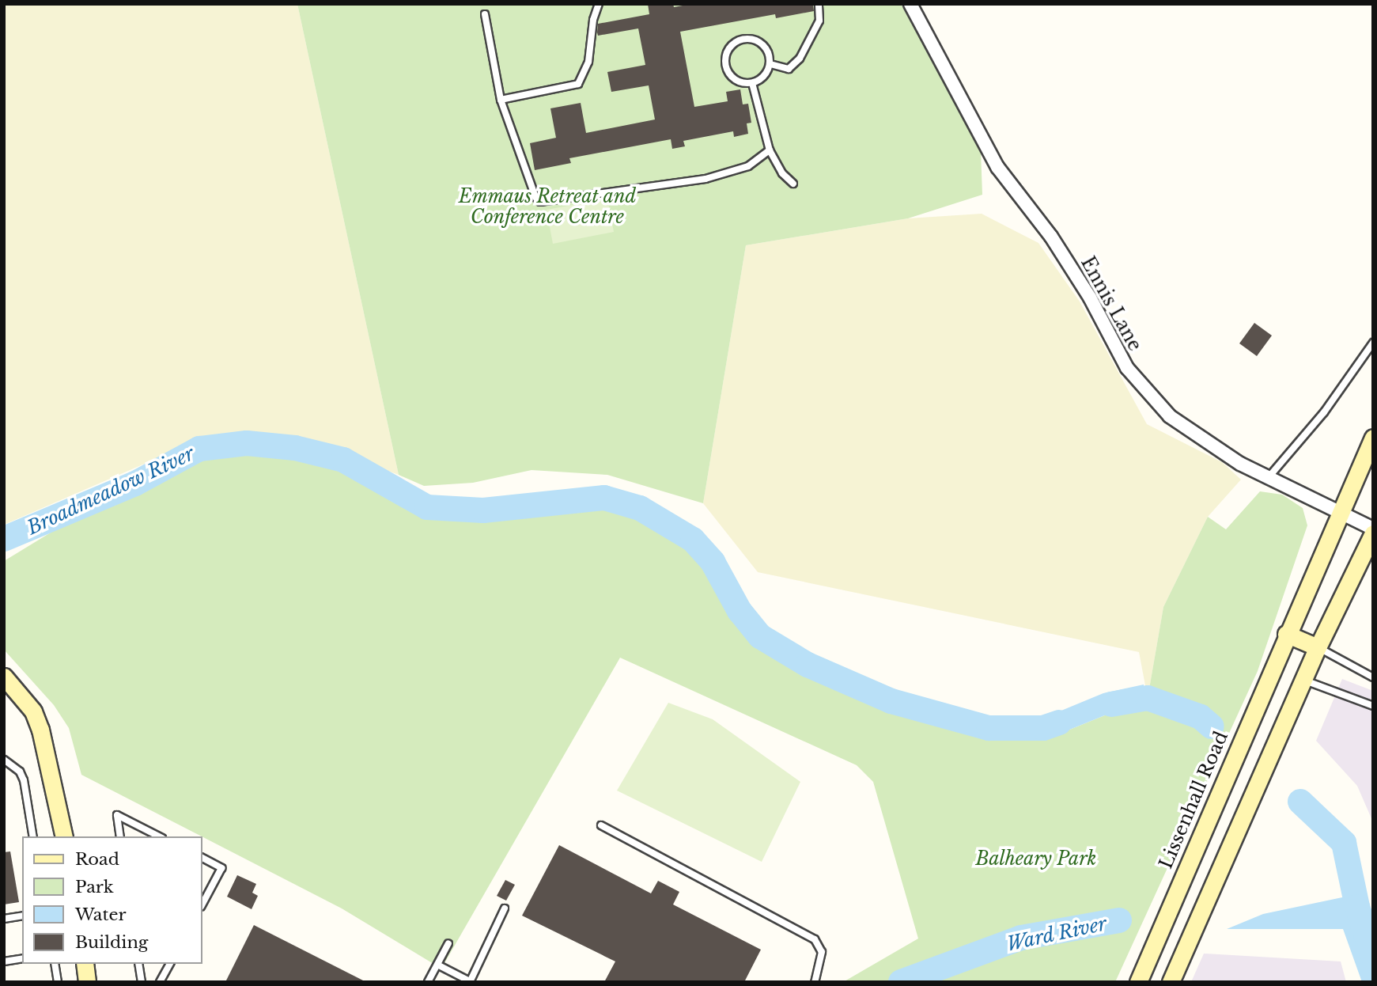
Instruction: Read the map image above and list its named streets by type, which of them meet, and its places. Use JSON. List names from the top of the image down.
{
  "streets": {
    "main road": ["Lissenhall Road"],
    "street": ["Ennis Lane"]
  },
  "crossings": [
    ["Ennis Lane", "Lissenhall Road"]
  ],
  "water": ["Broadmeadow River", "Ward River"],
  "parks": ["Emmaus Retreat and Conference Centre", "Balheary Park"],
  "legend": [
    "Road",
    "Park",
    "Water",
    "Building"
  ]
}
